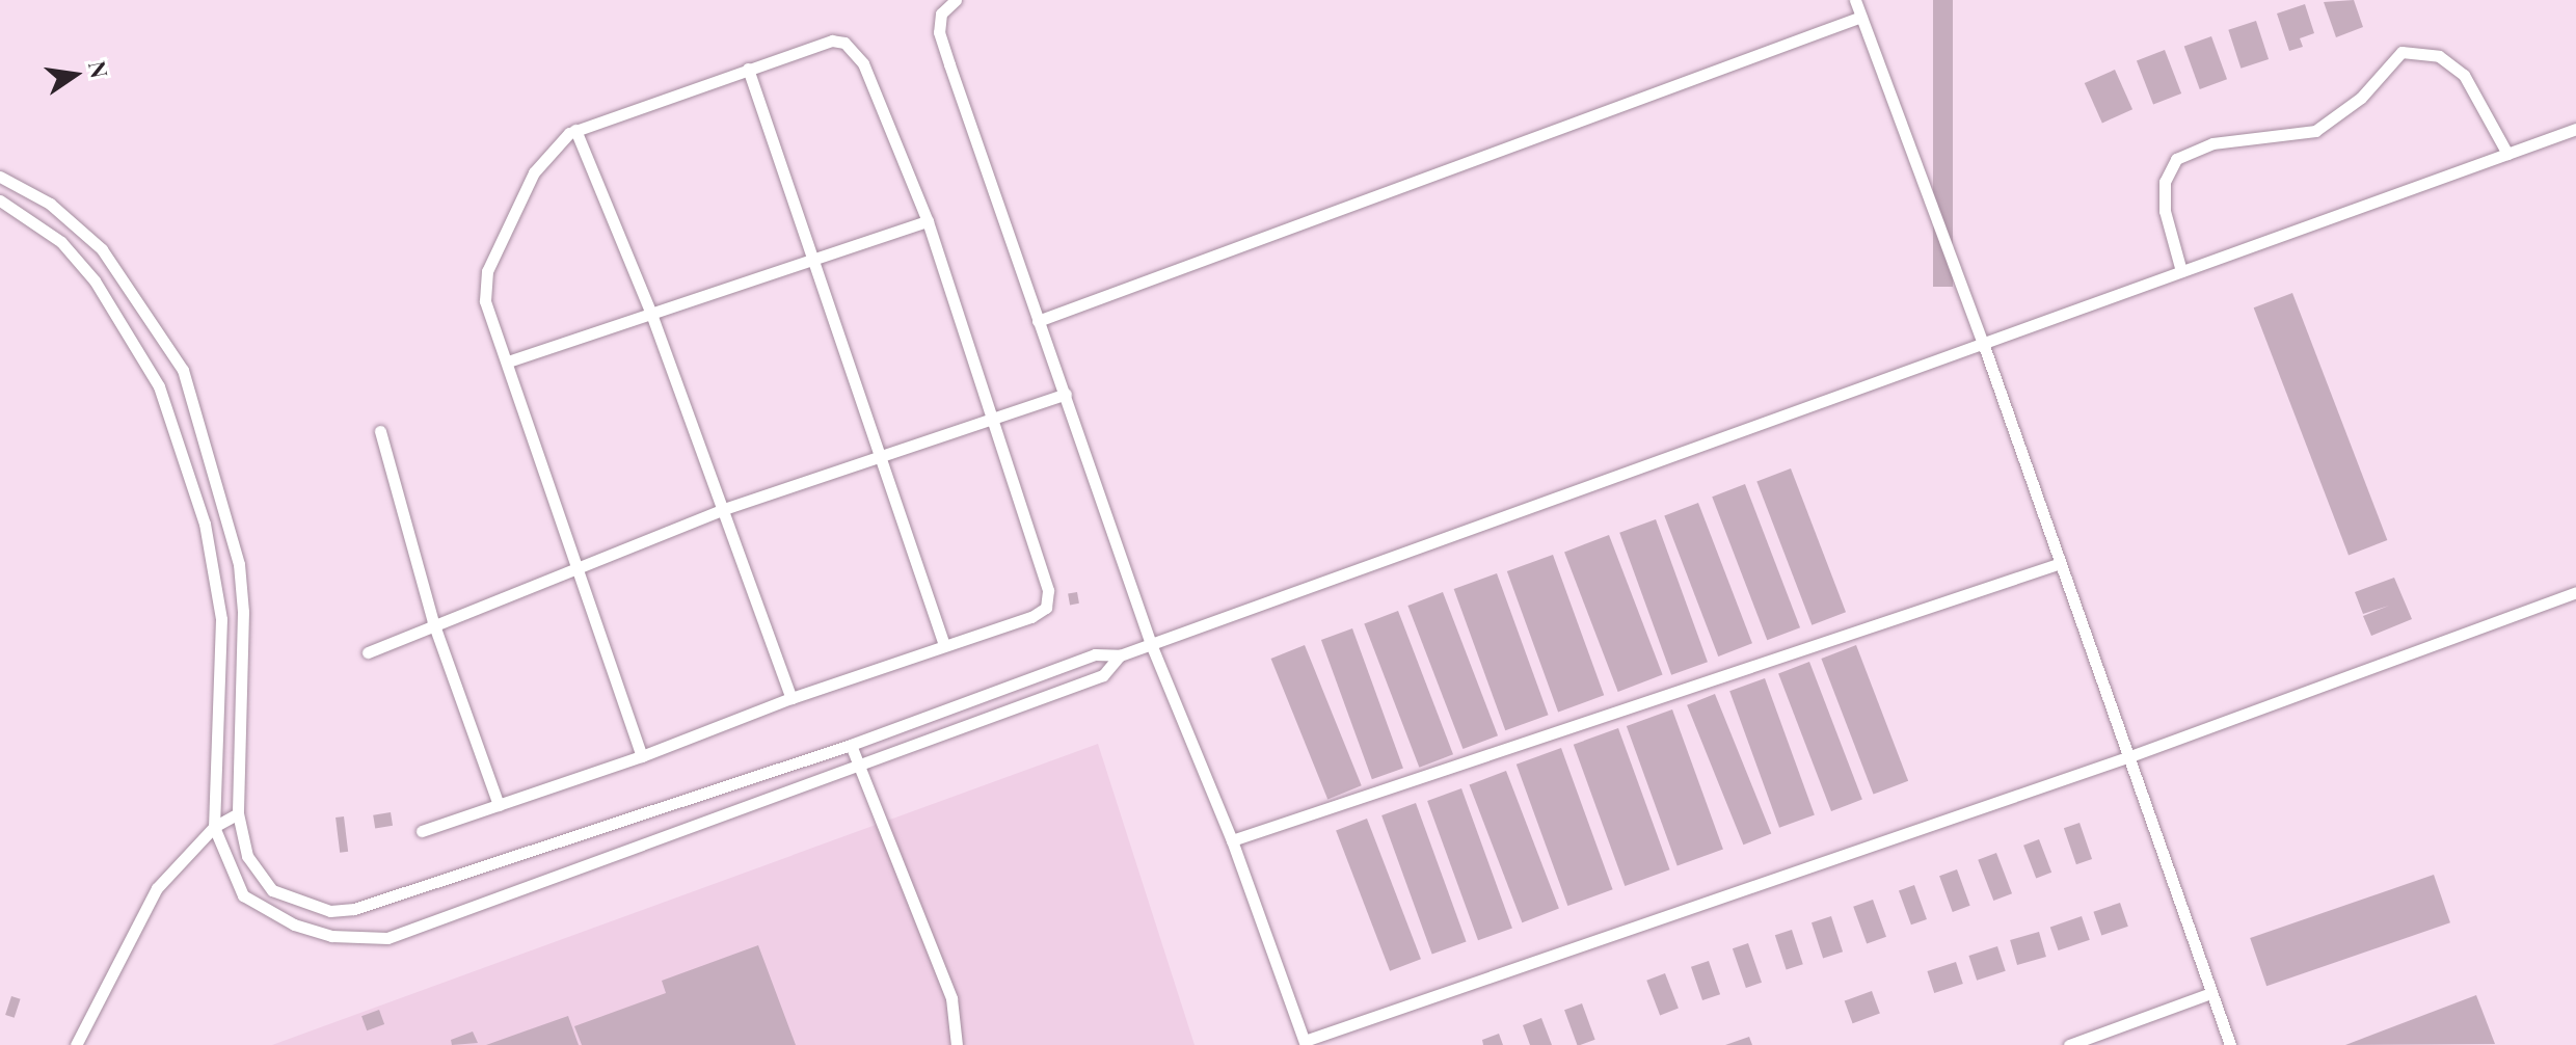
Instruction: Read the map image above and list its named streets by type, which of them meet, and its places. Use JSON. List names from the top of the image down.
{
  "north": "right"
}
